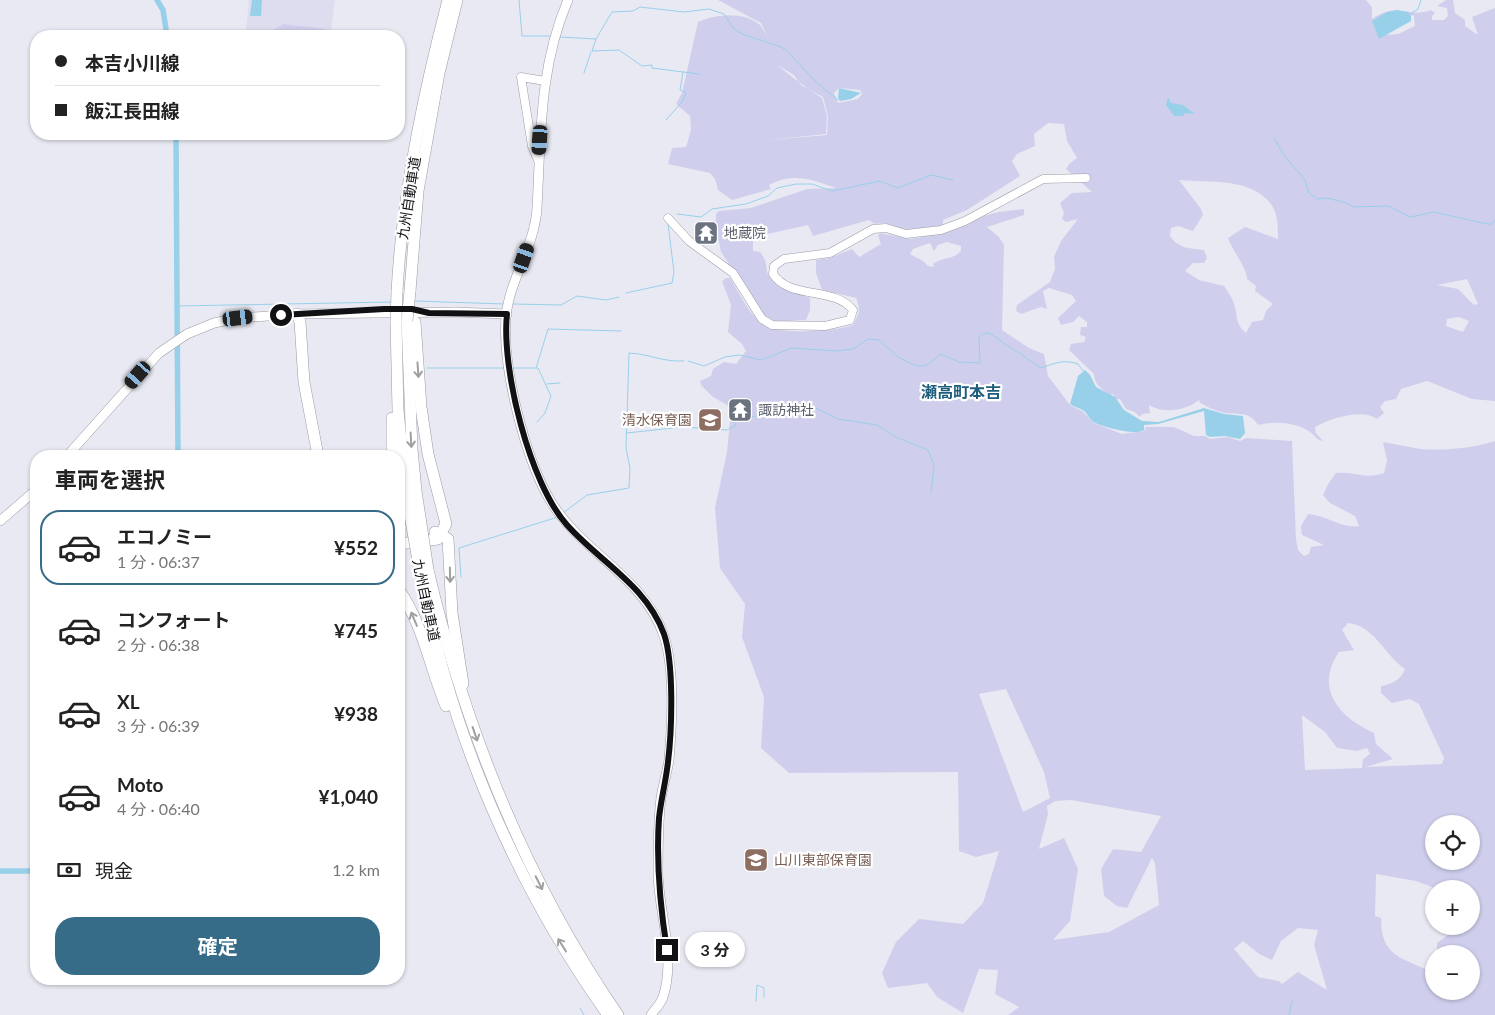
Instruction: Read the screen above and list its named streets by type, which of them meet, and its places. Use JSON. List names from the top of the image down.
{
  "streets": {
    "highway": ["九州自動車道"]
  },
  "districts": ["瀬高町本吉"],
  "places": {
    "temple": ["地蔵院", "諏訪神社"],
    "school or university": ["清水保育園", "山川東部保育園"]
  },
  "page": {
    "banner": ["本吉小川線", "飯江長田線"],
    "heading": "車両を選択",
    "list": [
      {
        "name": "エコノミー",
        "note": "1 分 · 06:37",
        "value": "¥552"
      },
      {
        "name": "コンフォート",
        "note": "2 分 · 06:38",
        "value": "¥745"
      },
      {
        "name": "XL",
        "note": "3 分 · 06:39",
        "value": "¥938"
      },
      {
        "name": "Moto",
        "note": "4 分 · 06:40",
        "value": "¥1,040"
      }
    ],
    "map_buttons": ["+", "−"],
    "pay": ["現金", "1.2 km"],
    "buttons": "確定",
    "bubble": "3 分"
  }
}
